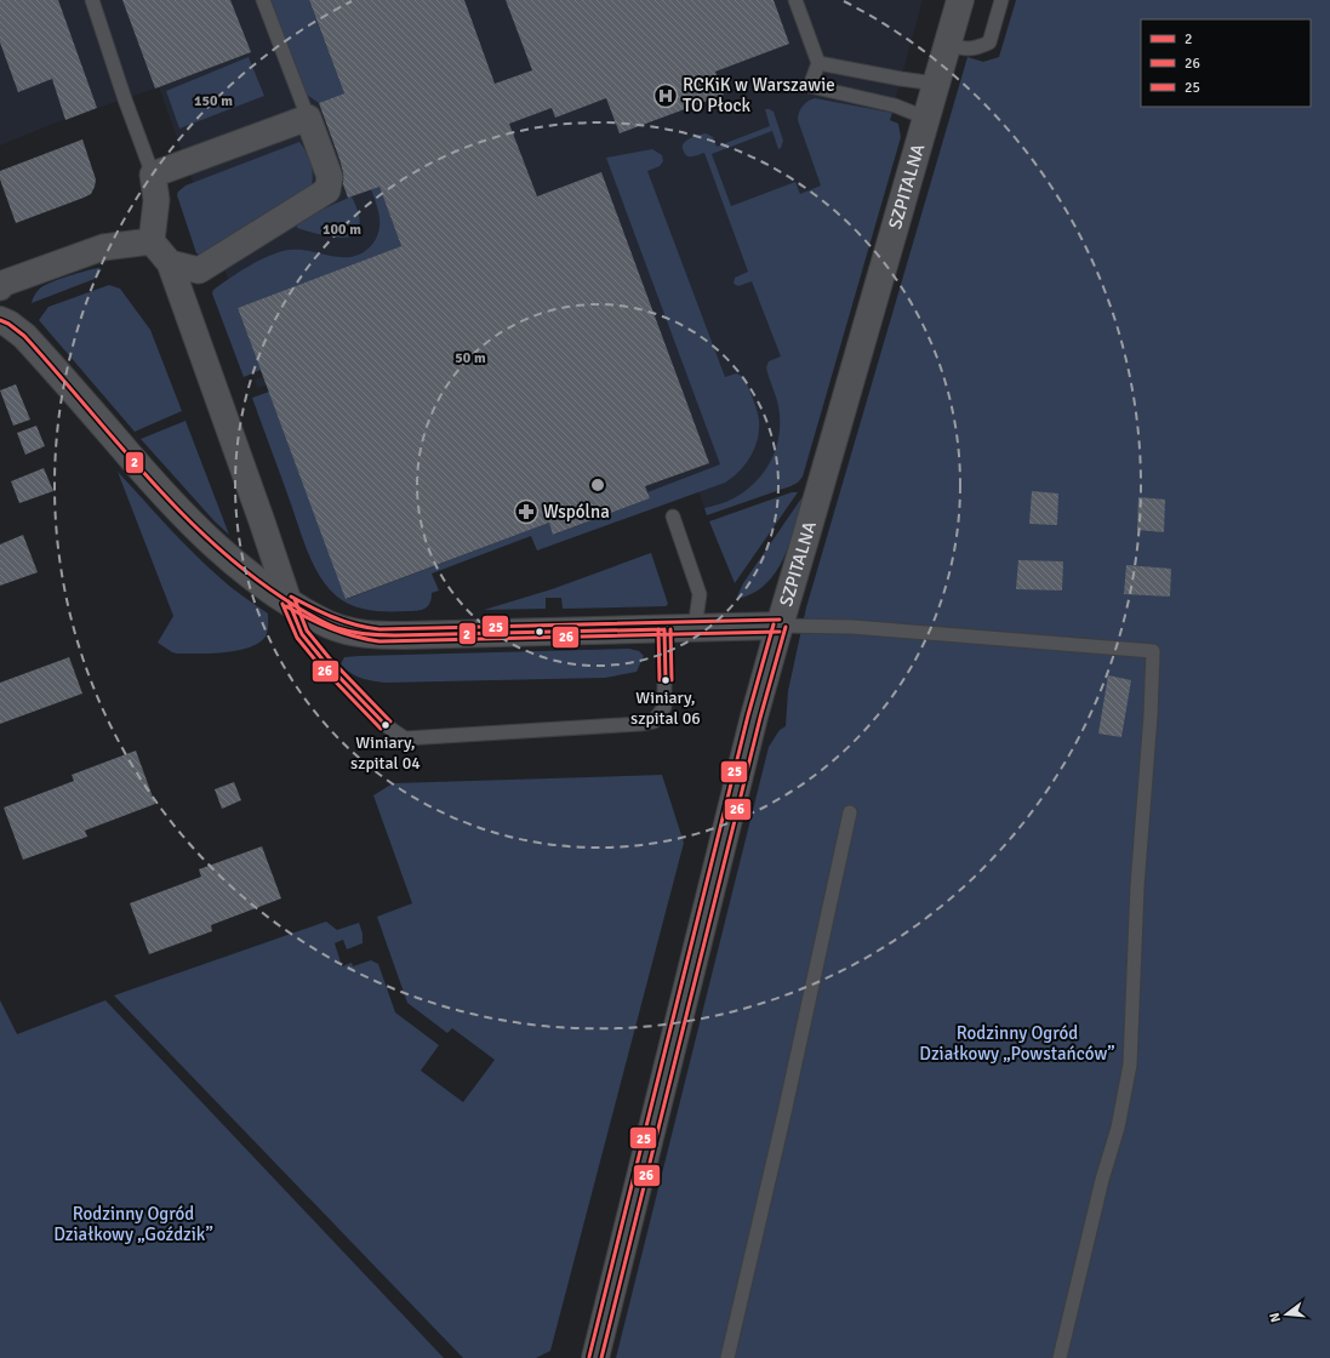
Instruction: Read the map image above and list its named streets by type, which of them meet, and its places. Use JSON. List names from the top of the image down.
{
  "streets": {
    "street": ["SZPITALNA"]
  },
  "parks": ["Rodzinny Ogród Działkowy „Powstańców”", "Rodzinny Ogród Działkowy „Goździk”"],
  "places": {
    "hospital": ["RCKiK w Warszawie TO Płock"],
    "pharmacy": ["Wspólna"],
    "other": ["Winiary, szpital 06", "Winiary, szpital 04"]
  },
  "lines": ["transit line 2", "transit line 25", "transit line 26"],
  "legend": ["2", "26", "25"],
  "north": "left",
  "rings": ["150 m", "100 m", "50 m"]
}
